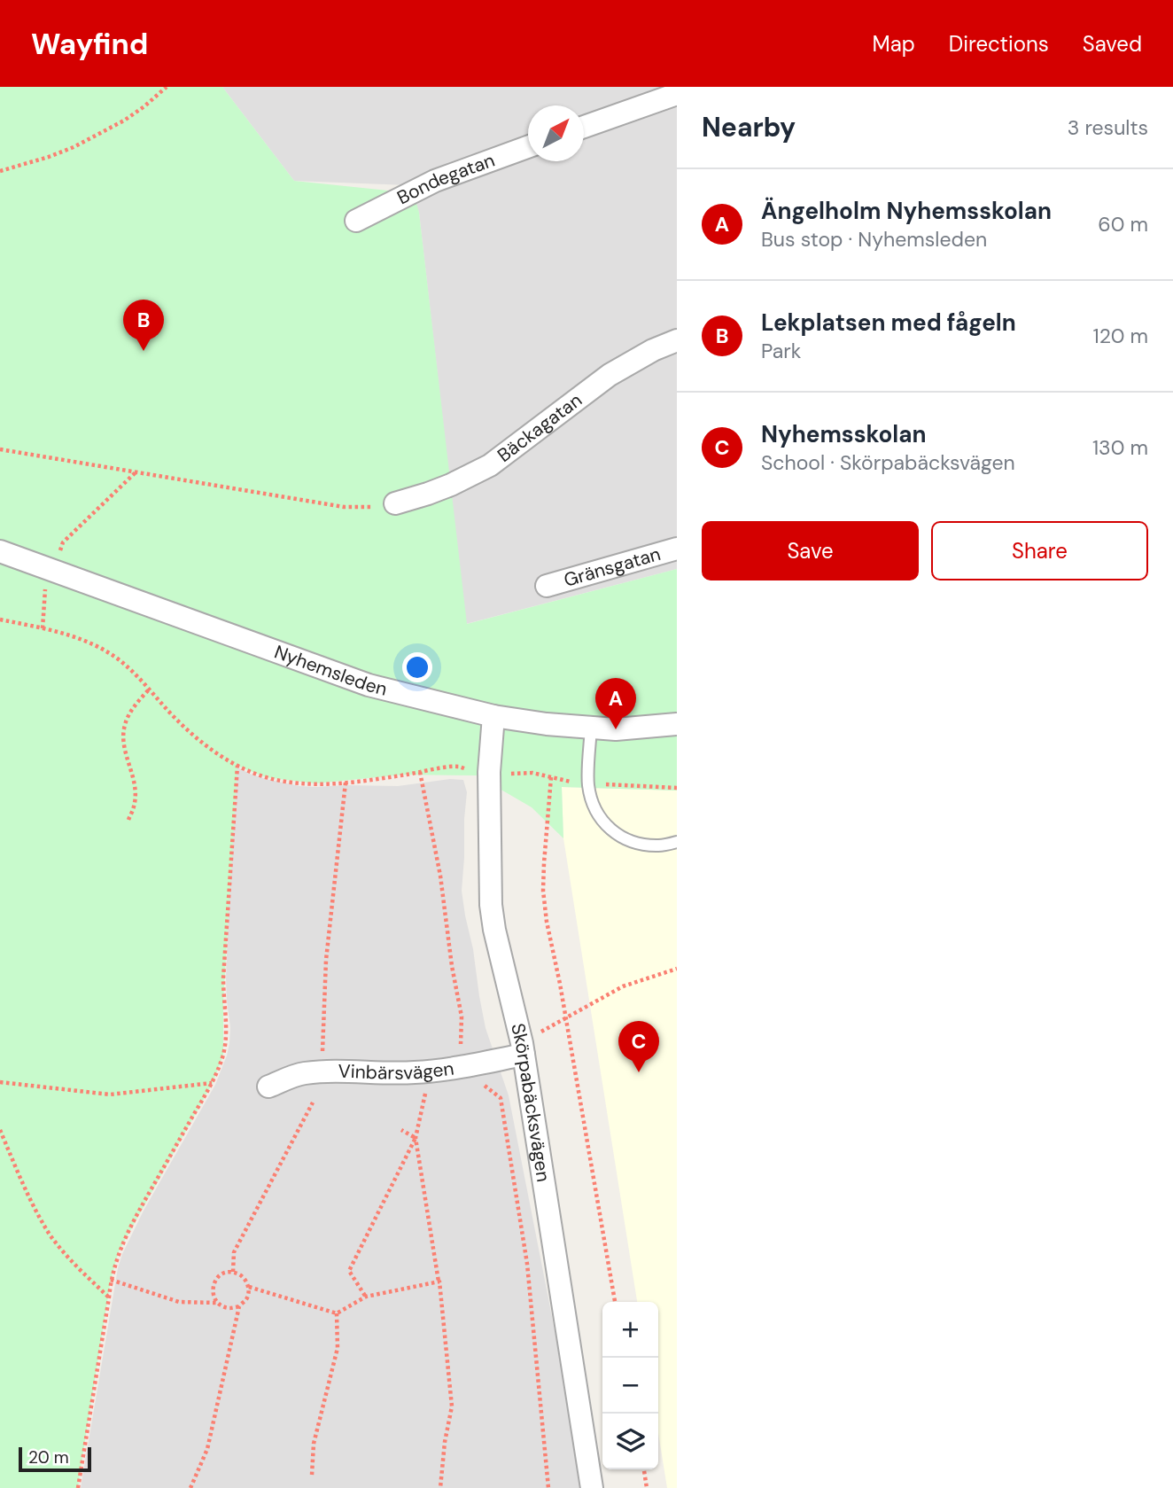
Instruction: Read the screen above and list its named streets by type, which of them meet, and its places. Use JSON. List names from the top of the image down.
{
  "streets": {
    "street": [
      "Bondegatan",
      "Bäckagatan",
      "Gränsgatan",
      "Nyhemsleden",
      "Vinbärsvägen",
      "Skörpabäcksvägen"
    ]
  },
  "crossings": [
    ["Nyhemsleden", "Skörpabäcksvägen"],
    ["Vinbärsvägen", "Skörpabäcksvägen"]
  ],
  "scale_bar": "20 m",
  "north": "top right",
  "page": {
    "header": "Wayfind",
    "nav": ["Map", "Directions", "Saved"],
    "heading": ["Nearby", "3 results"],
    "list": [
      {
        "mark": "A",
        "name": "Ängelholm Nyhemsskolan",
        "note": "Bus stop · Nyhemsleden",
        "value": "60 m"
      },
      {
        "mark": "B",
        "name": "Lekplatsen med fågeln",
        "note": "Park",
        "value": "120 m"
      },
      {
        "mark": "C",
        "name": "Nyhemsskolan",
        "note": "School · Skörpabäcksvägen",
        "value": "130 m"
      }
    ],
    "pins": ["B", "A", "C"],
    "buttons": ["Save", "Share"],
    "map_buttons": ["+", "−"],
    "scale": "20 m"
  }
}
